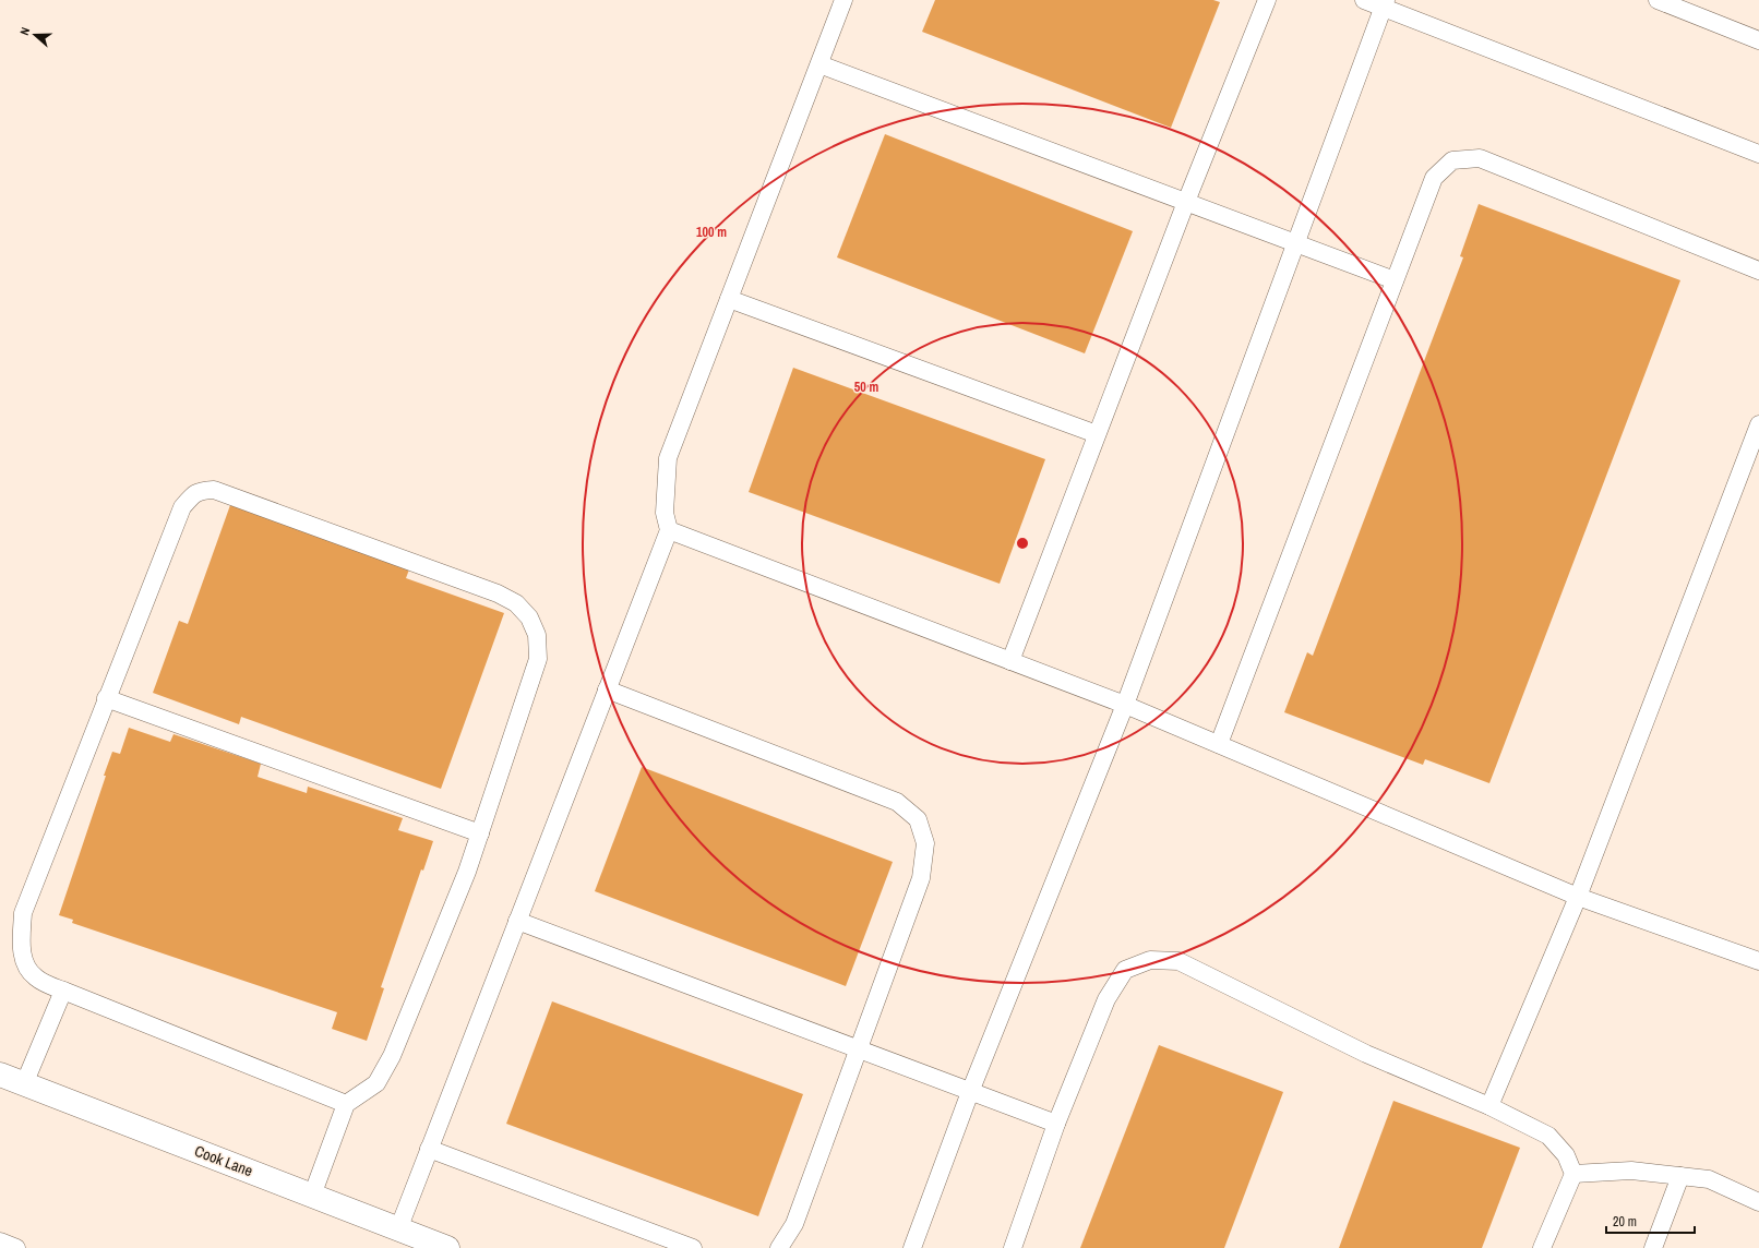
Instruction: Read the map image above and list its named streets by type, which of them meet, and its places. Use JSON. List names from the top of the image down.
{
  "streets": {
    "street": ["Cook Lane"]
  },
  "scale_bar": "20 m",
  "north": "left",
  "rings": ["100 m", "50 m"]
}
